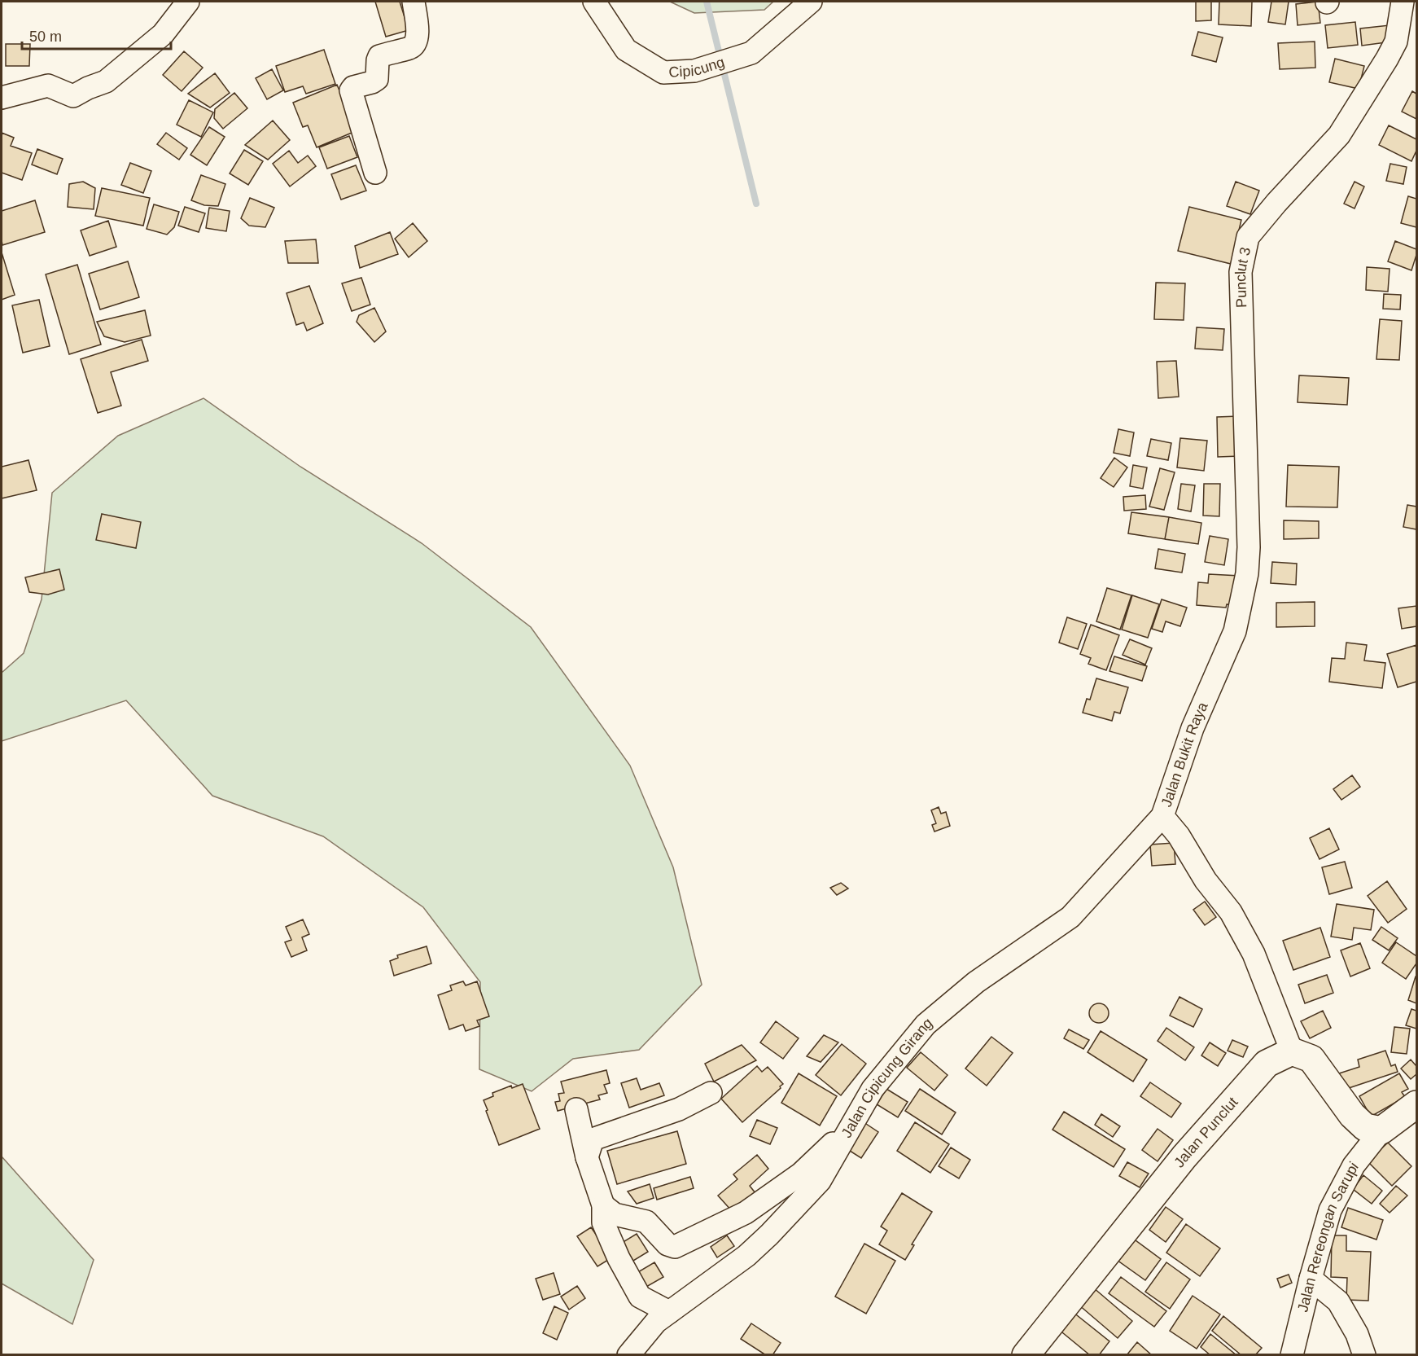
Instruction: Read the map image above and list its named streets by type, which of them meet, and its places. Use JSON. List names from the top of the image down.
{
  "streets": {
    "main road": ["Jalan Punclut"],
    "street": [
      "Cipicung",
      "Punclut 3",
      "Jalan Bukit Raya",
      "Jalan Cipicung Girang",
      "Jalan Rereongan Sarupi"
    ]
  },
  "crossings": [
    ["Punclut 3", "Jalan Bukit Raya"],
    ["Jalan Bukit Raya", "Jalan Cipicung Girang"],
    ["Jalan Bukit Raya", "Jalan Punclut"]
  ],
  "scale_bar": "50 m"
}
